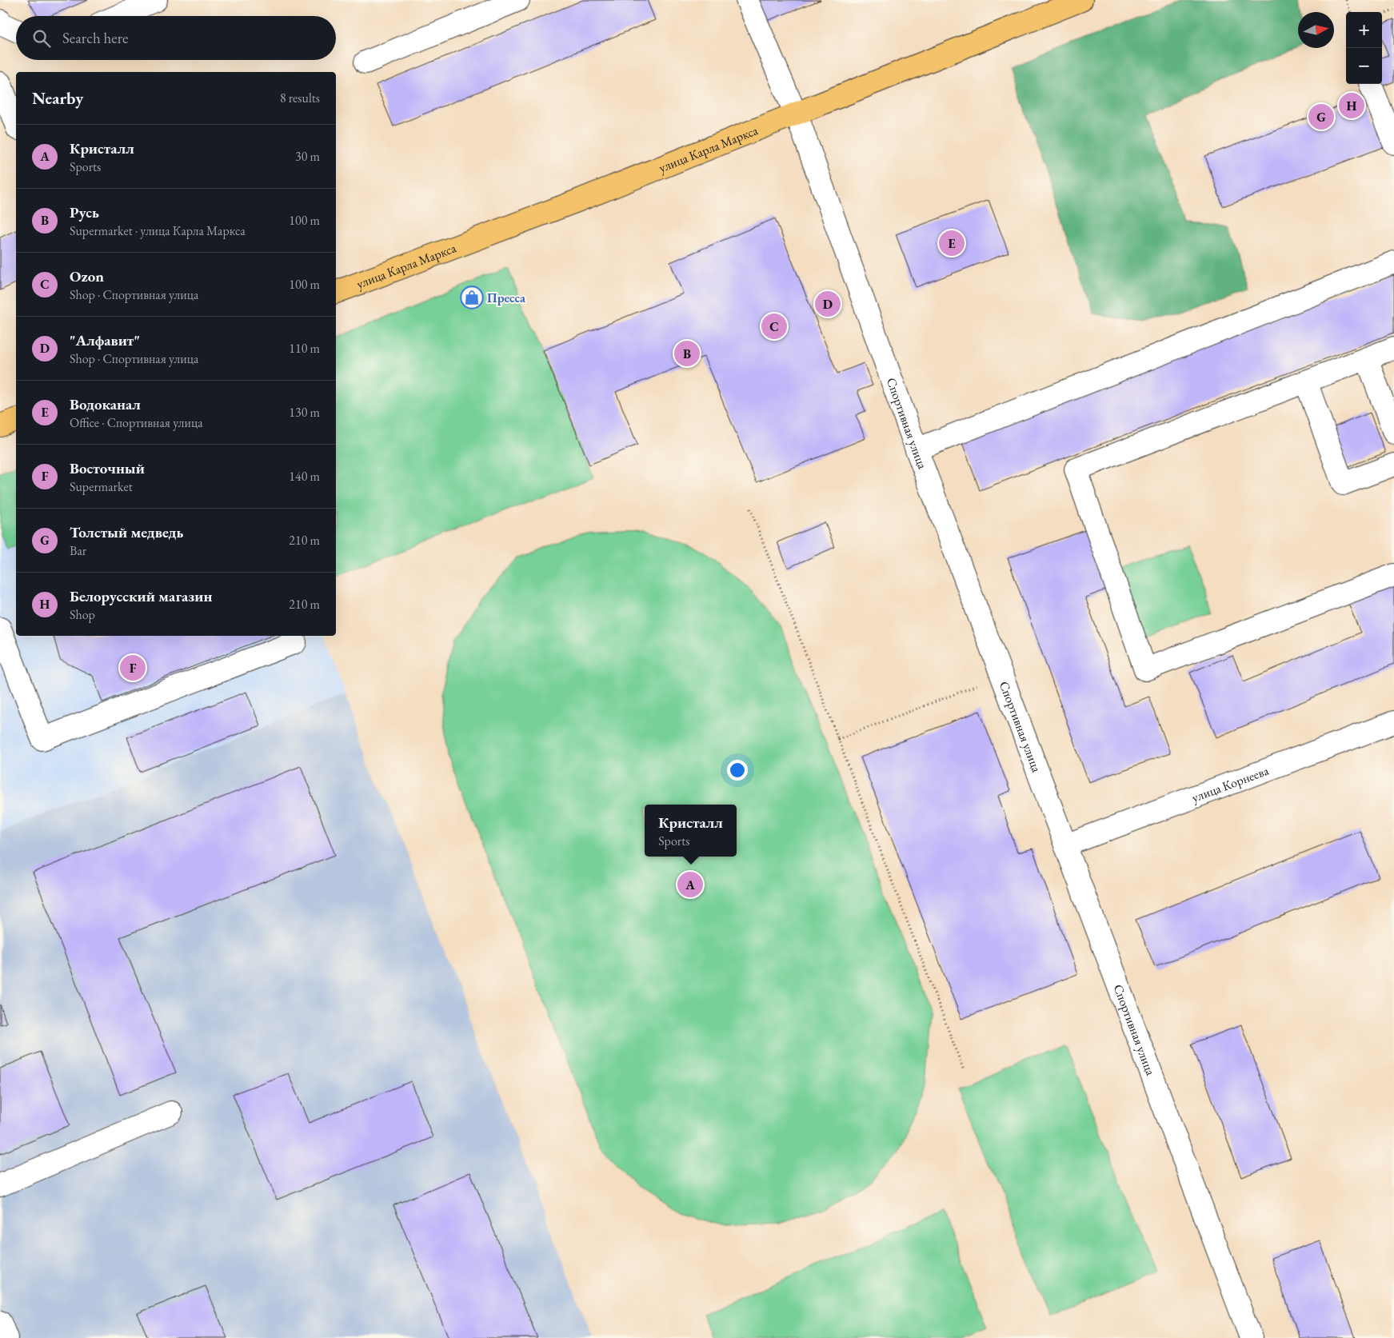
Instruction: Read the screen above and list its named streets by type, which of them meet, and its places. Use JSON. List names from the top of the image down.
{
  "streets": {
    "main road": ["улица Карла Маркса"],
    "street": ["Спортивная улица", "улица Корнеева"]
  },
  "crossings": [
    ["улица Карла Маркса", "Спортивная улица"],
    ["Спортивная улица", "улица Корнеева"]
  ],
  "places": {
    "shop": ["Пресса"]
  },
  "north": "right",
  "page": {
    "map_buttons": ["+", "−"],
    "search": "Search here",
    "heading": ["Nearby", "8 results"],
    "pins": [
      "H",
      "G",
      "E",
      "D",
      "C",
      "B",
      "F",
      "A"
    ],
    "list": [
      {
        "mark": "A",
        "name": "Кристалл",
        "note": "Sports",
        "value": "30 m"
      },
      {
        "mark": "B",
        "name": "Русь",
        "note": "Supermarket · улица Карла Маркса",
        "value": "100 m"
      },
      {
        "mark": "C",
        "name": "Ozon",
        "note": "Shop · Спортивная улица",
        "value": "100 m"
      },
      {
        "mark": "D",
        "name": "\"Алфавит\"",
        "note": "Shop · Спортивная улица",
        "value": "110 m"
      },
      {
        "mark": "E",
        "name": "Водоканал",
        "note": "Office · Спортивная улица",
        "value": "130 m"
      },
      {
        "mark": "F",
        "name": "Восточный",
        "note": "Supermarket",
        "value": "140 m"
      },
      {
        "mark": "G",
        "name": "Толстый медведь",
        "note": "Bar",
        "value": "210 m"
      },
      {
        "mark": "H",
        "name": "Белорусский магазин",
        "note": "Shop",
        "value": "210 m"
      }
    ],
    "popup": ["Кристалл", "Sports"]
  }
}
